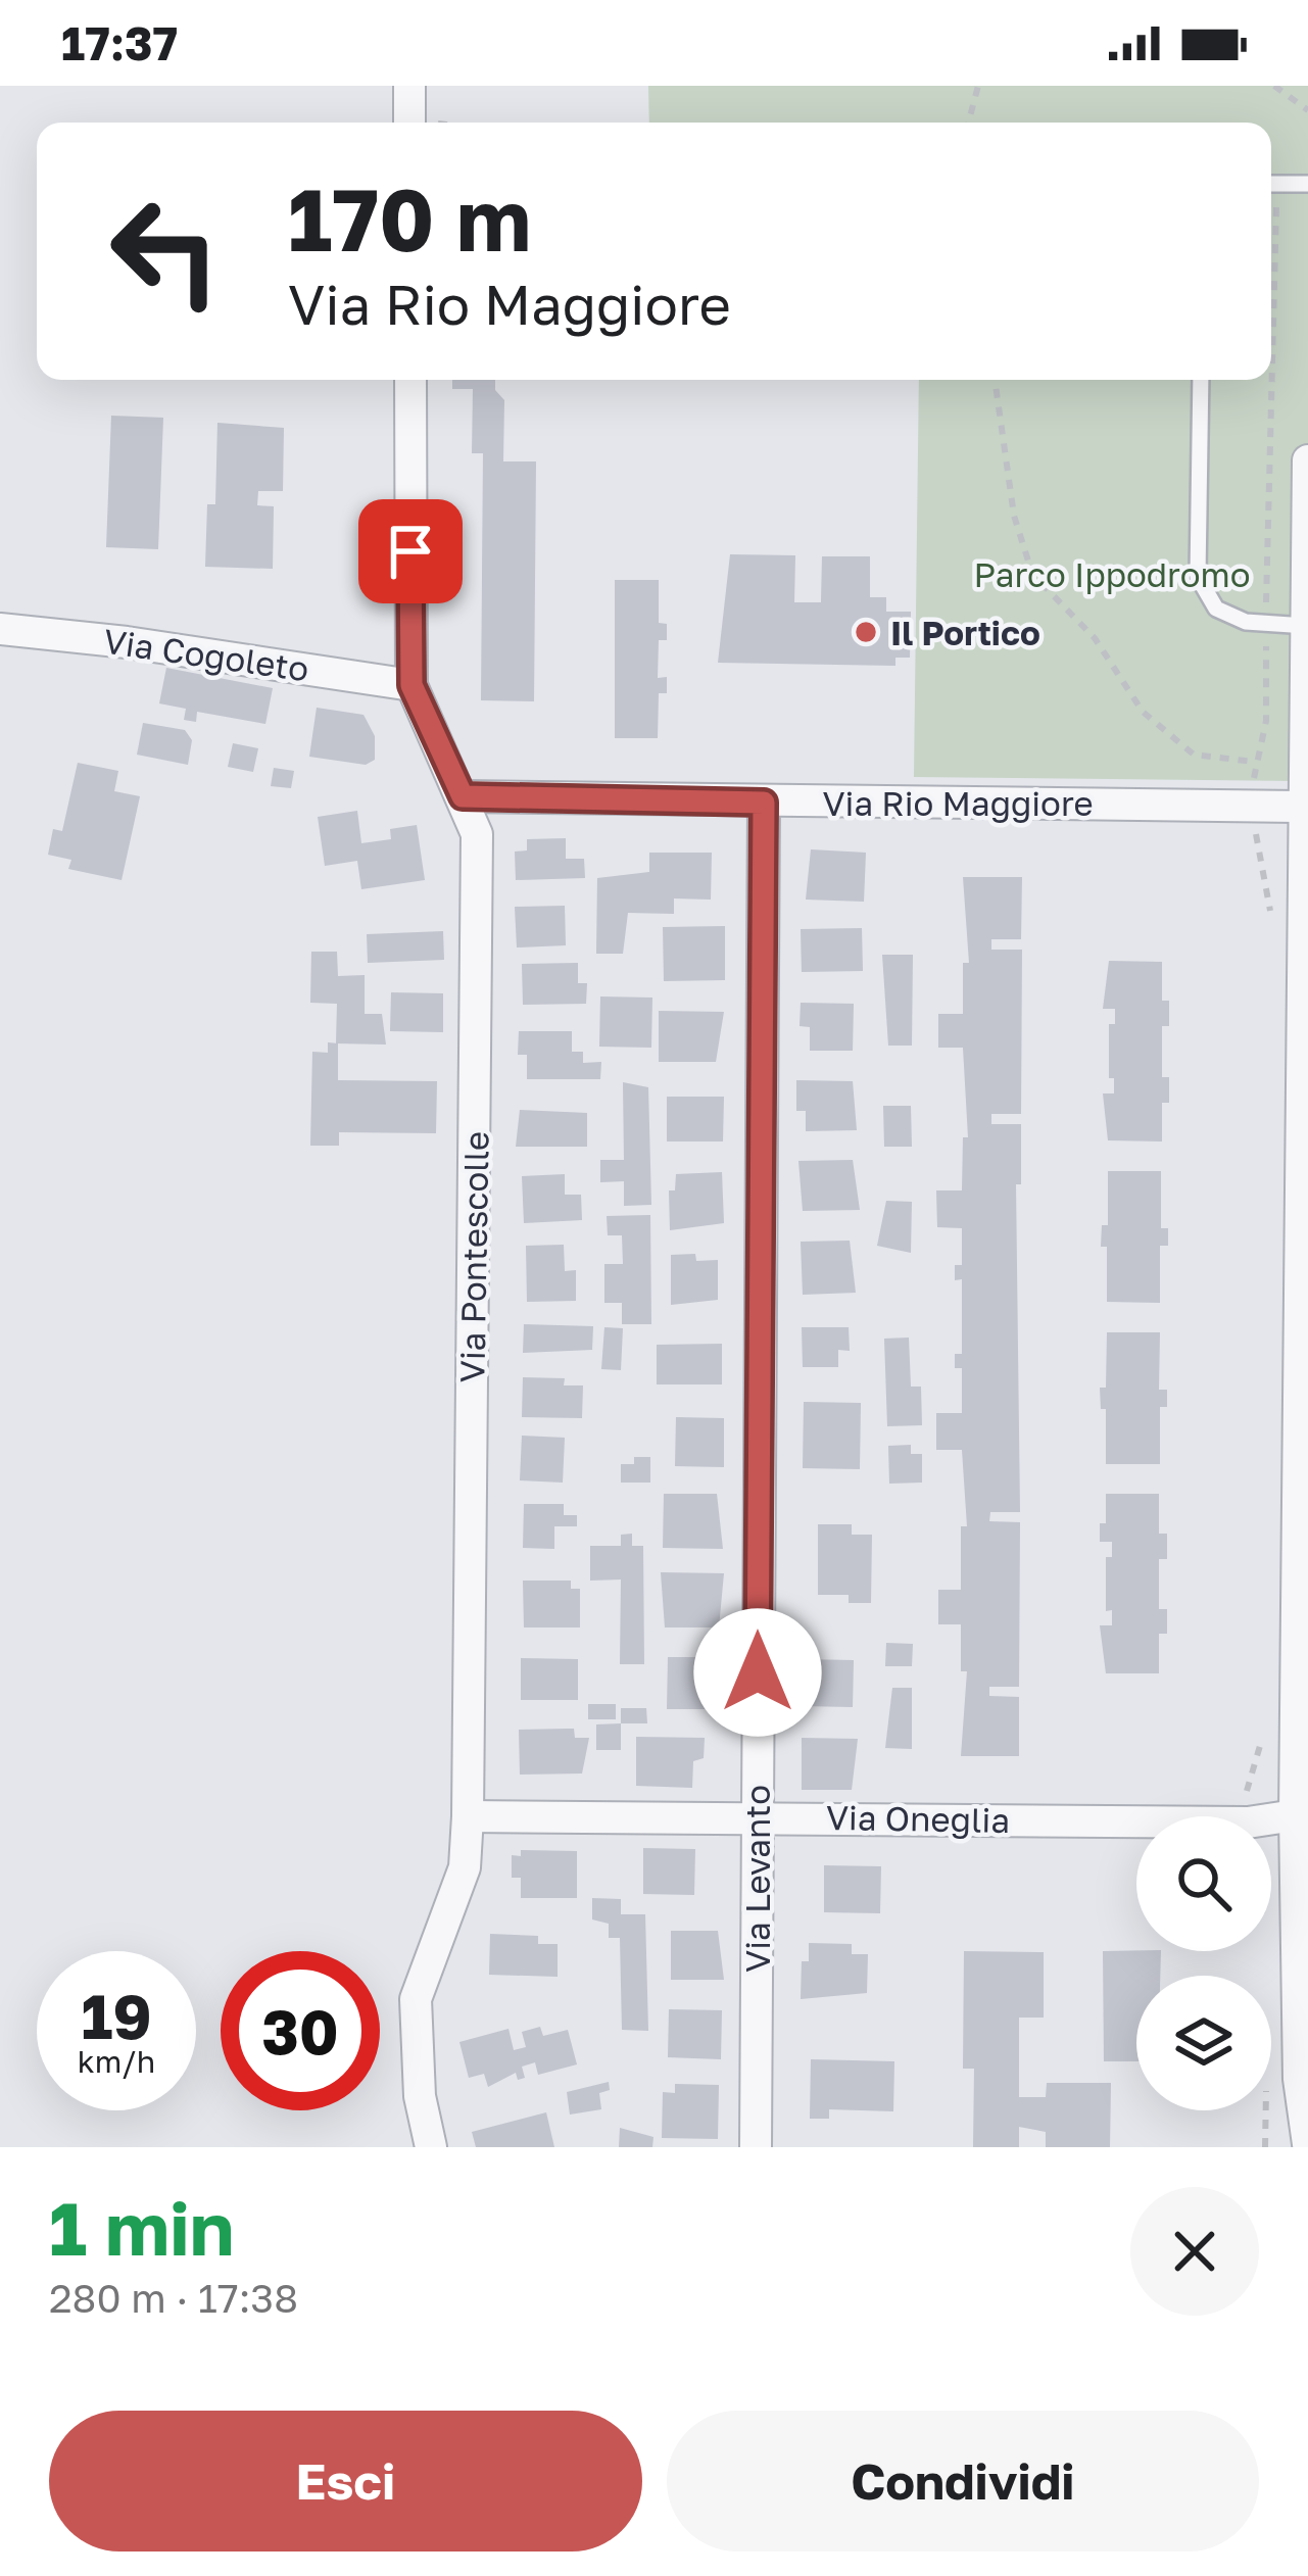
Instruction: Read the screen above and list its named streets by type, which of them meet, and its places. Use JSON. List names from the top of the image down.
{
  "streets": {
    "street": [
      "Via Cogoleto",
      "Via Rio Maggiore",
      "Via Pontescolle",
      "Via Oneglia",
      "Via Levanto"
    ]
  },
  "crossings": [
    ["Via Cogoleto", "Via Pontescolle"],
    ["Via Rio Maggiore", "Via Pontescolle"],
    ["Via Rio Maggiore", "Via Levanto"],
    ["Via Pontescolle", "Via Oneglia"],
    ["Via Oneglia", "Via Levanto"]
  ],
  "parks": ["Parco Ippodromo"],
  "places": ["Il Portico"],
  "page": {
    "status": "17:37",
    "turn": ["170 m", "Via Rio Maggiore"],
    "speed": "19 km/h",
    "limit": "30",
    "heading": ["1 min", "280 m · 17:38"],
    "buttons": ["Esci", "Condividi"]
  }
}
